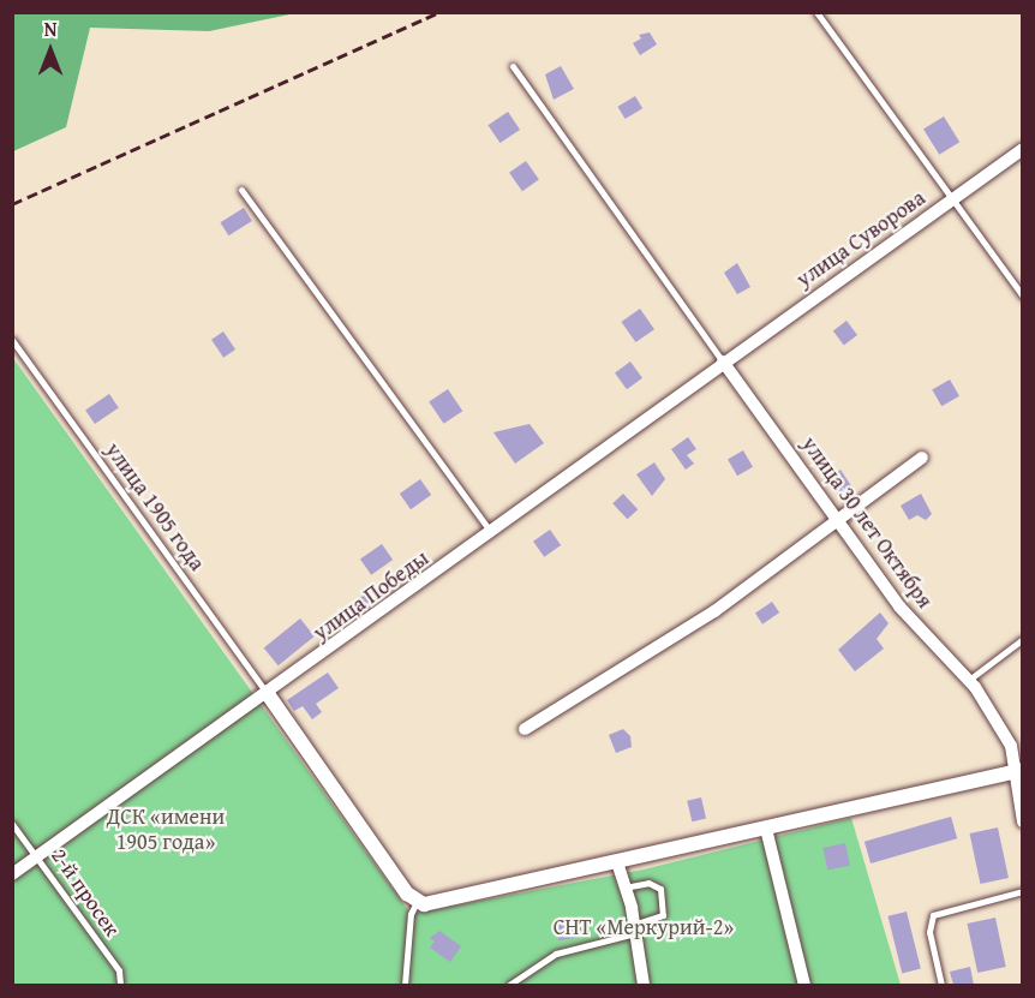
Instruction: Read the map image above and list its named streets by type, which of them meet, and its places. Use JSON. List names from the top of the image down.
{
  "streets": {
    "street": ["улица Суворова", "улица 30 лет Октября", "улица Победы"],
    "lane": ["улица 1905 года", "2-й просек"]
  },
  "crossings": [
    ["улица Суворова", "улица 30 лет Октября"],
    ["улица Суворова", "улица Победы"],
    ["улица 1905 года", "улица Победы"],
    ["улица 30 лет Октября", "улица Победы"],
    ["улица Победы", "2-й просек"]
  ],
  "parks": ["ДСК «имени 1905 года»", "СНТ «Меркурий-2»"],
  "north": "top"
}
